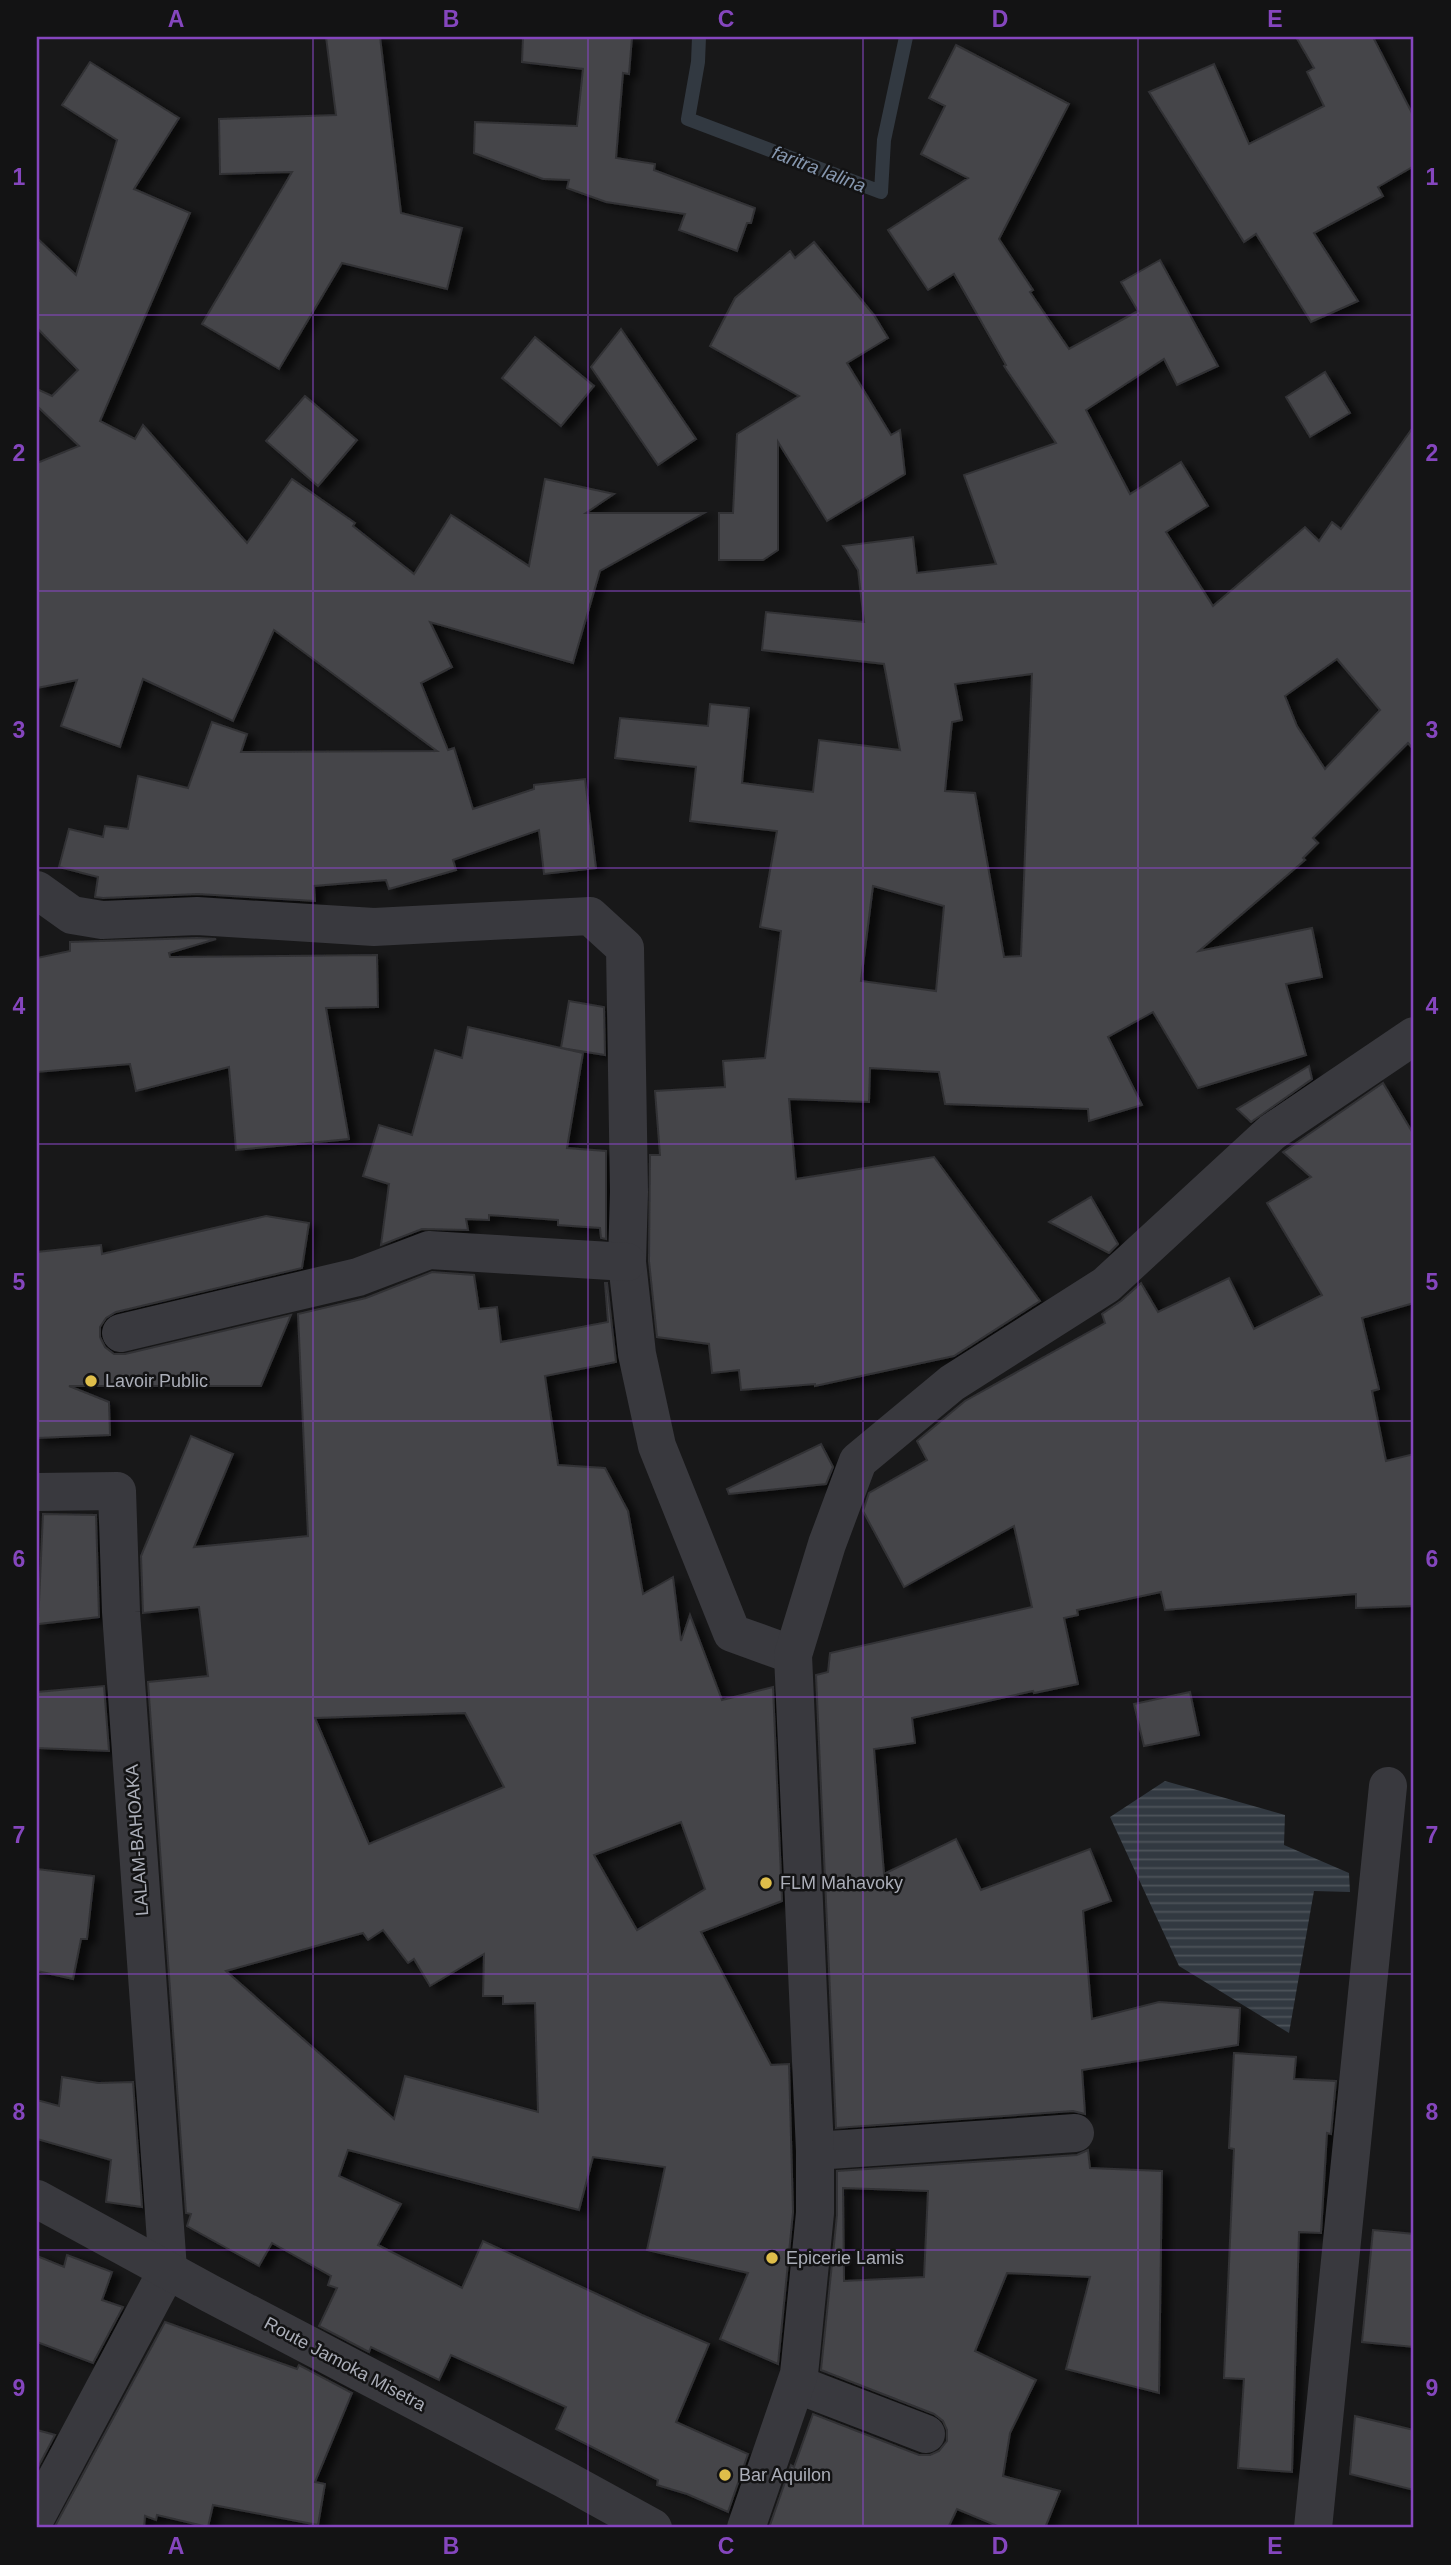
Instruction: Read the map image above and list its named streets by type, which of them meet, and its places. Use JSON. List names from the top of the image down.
{
  "streets": {
    "street": ["LALAM-BAHOAKA", "Route Jamoka Misetra"]
  },
  "crossings": [
    ["LALAM-BAHOAKA", "Route Jamoka Misetra"]
  ],
  "water": ["faritra lalina"],
  "places": [
    "Lavoir Public",
    "FLM Mahavoky",
    "Epicerie Lamis",
    "Bar Aquilon"
  ],
  "grid": {
    "columns": [
      "A",
      "B",
      "C",
      "D",
      "E"
    ],
    "rows": [
      "1",
      "2",
      "3",
      "4",
      "5",
      "6",
      "7",
      "8",
      "9"
    ]
  }
}
